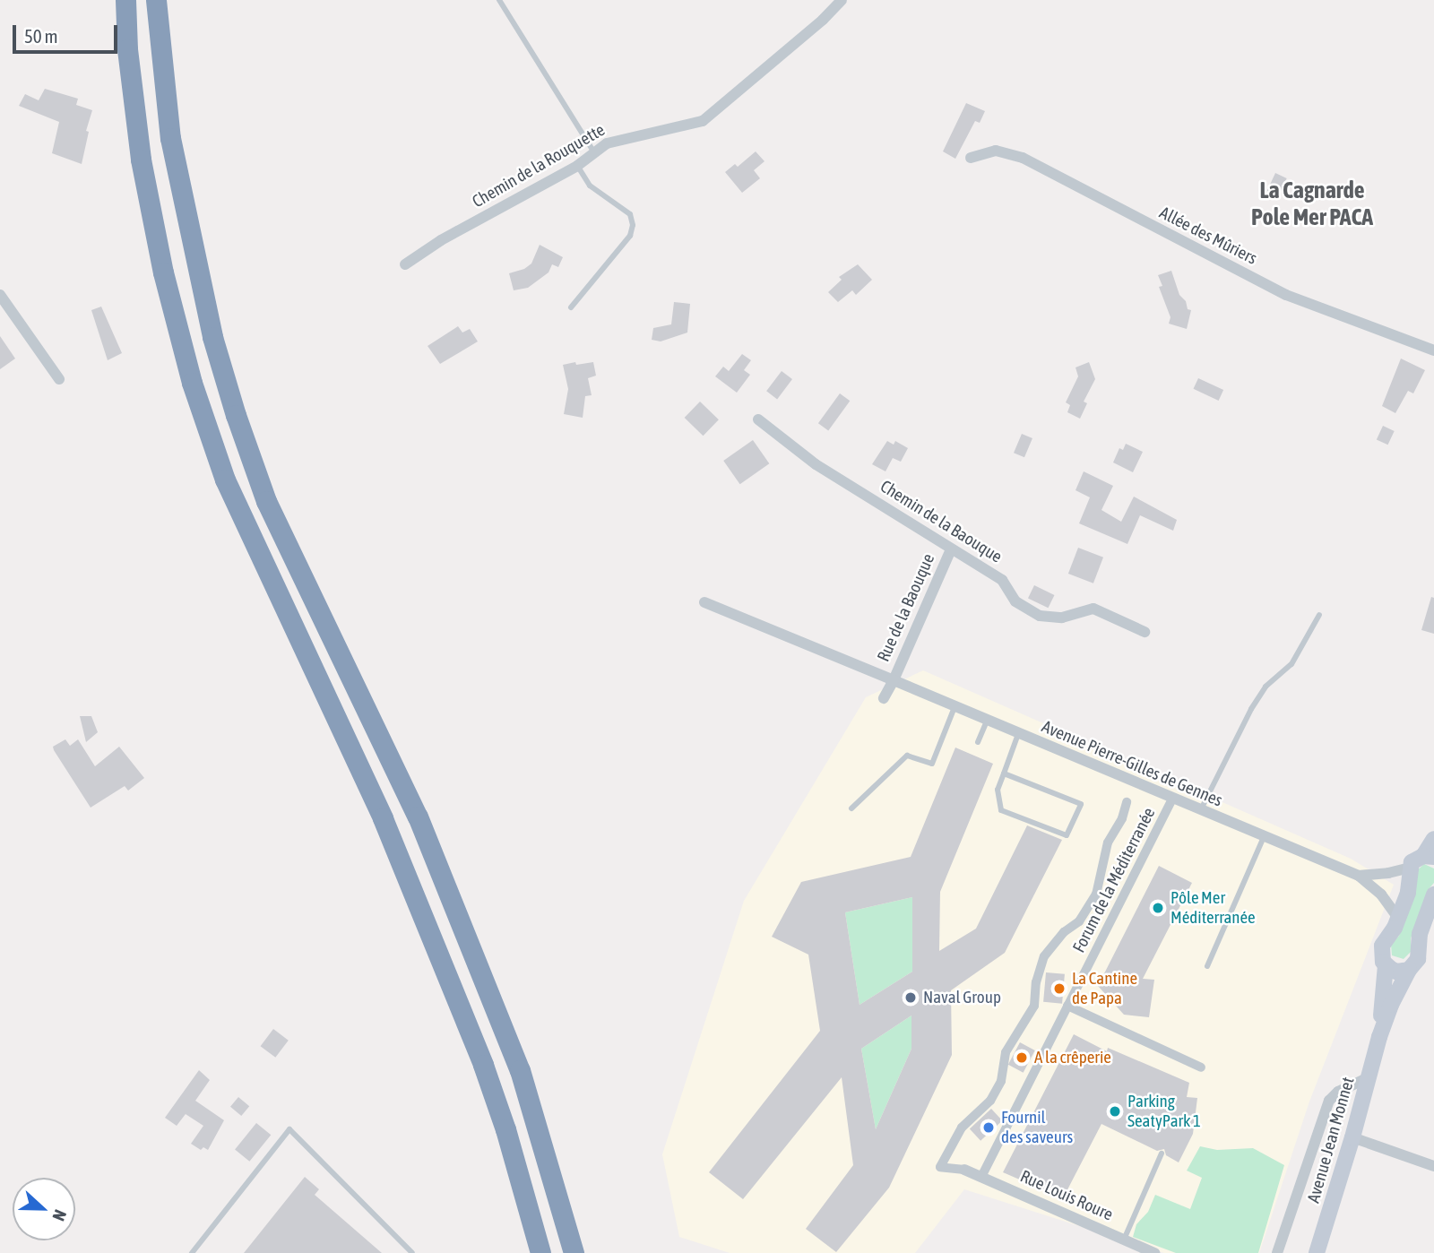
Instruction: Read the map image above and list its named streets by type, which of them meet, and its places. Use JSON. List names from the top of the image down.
{
  "streets": {
    "main road": ["Avenue Jean Monnet"],
    "street": [
      "Chemin de la Rouquette",
      "Allée des Mûriers",
      "Chemin de la Baouque",
      "Rue de la Baouque",
      "Avenue Pierre-Gilles de Gennes",
      "Forum de la Méditerranée",
      "Rue Louis Roure"
    ]
  },
  "crossings": [
    ["Chemin de la Baouque", "Rue de la Baouque"],
    ["Rue de la Baouque", "Avenue Pierre-Gilles de Gennes"],
    ["Avenue Pierre-Gilles de Gennes", "Forum de la Méditerranée"],
    ["Avenue Pierre-Gilles de Gennes", "Avenue Jean Monnet"],
    ["Forum de la Méditerranée", "Rue Louis Roure"]
  ],
  "districts": ["La Cagnarde Pole Mer PACA"],
  "places": [
    "Pôle Mer Méditerranée",
    "La Cantine de Papa",
    "Naval Group",
    "A la crêperie",
    "Parking SeatyPark 1",
    "Fournil des saveurs"
  ],
  "scale_bar": "50 m",
  "north": "right"
}
